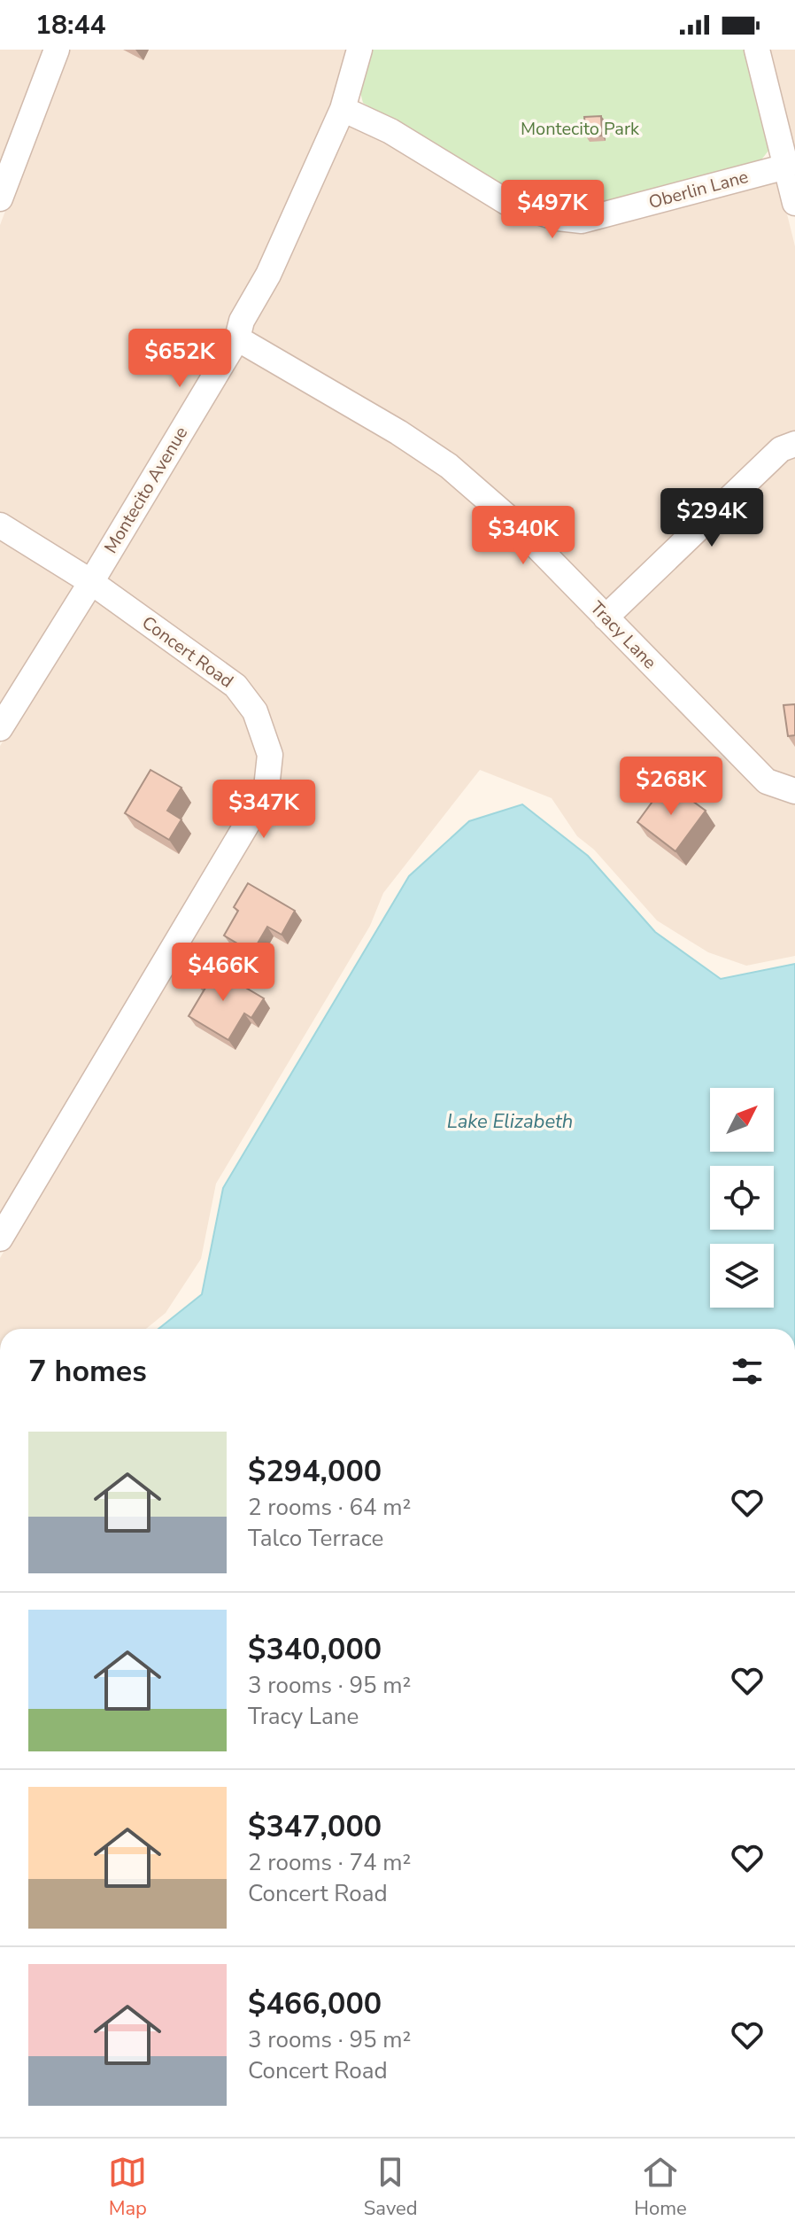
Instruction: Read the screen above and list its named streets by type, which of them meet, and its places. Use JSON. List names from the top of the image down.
{
  "streets": {
    "street": [
      "Oberlin Lane",
      "Montecito Avenue",
      "Tracy Lane",
      "Concert Road"
    ]
  },
  "crossings": [
    ["Oberlin Lane", "Montecito Avenue"],
    ["Montecito Avenue", "Tracy Lane"],
    ["Montecito Avenue", "Concert Road"]
  ],
  "water": ["Lake Elizabeth"],
  "parks": ["Montecito Park"],
  "north": "top right",
  "page": {
    "status": "18:44",
    "price": [
      "$497K",
      "$652K",
      "$294K",
      "$340K",
      "$268K",
      "$347K",
      "$466K"
    ],
    "heading": "7 homes",
    "list": [
      {
        "name": "$294,000",
        "note": "2 rooms · 64 m² · Talco Terrace"
      },
      {
        "name": "$340,000",
        "note": "3 rooms · 95 m² · Tracy Lane"
      },
      {
        "name": "$347,000",
        "note": "2 rooms · 74 m² · Concert Road"
      },
      {
        "name": "$466,000",
        "note": "3 rooms · 95 m² · Concert Road"
      }
    ],
    "tabs": ["Map", "Saved", "Home"]
  }
}
